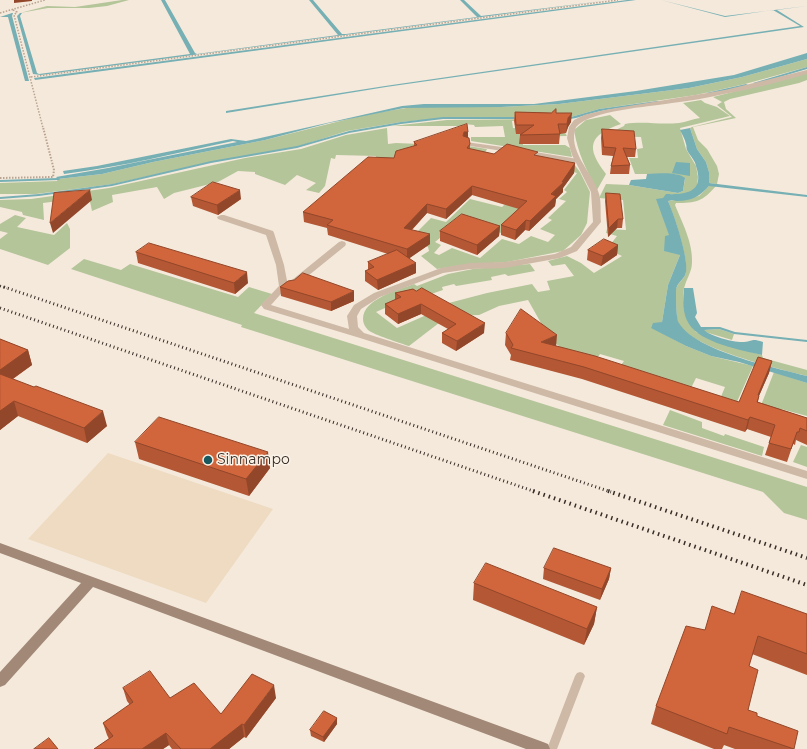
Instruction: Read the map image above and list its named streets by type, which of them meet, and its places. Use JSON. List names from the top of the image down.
{
  "places": ["Sinnampo"]
}
